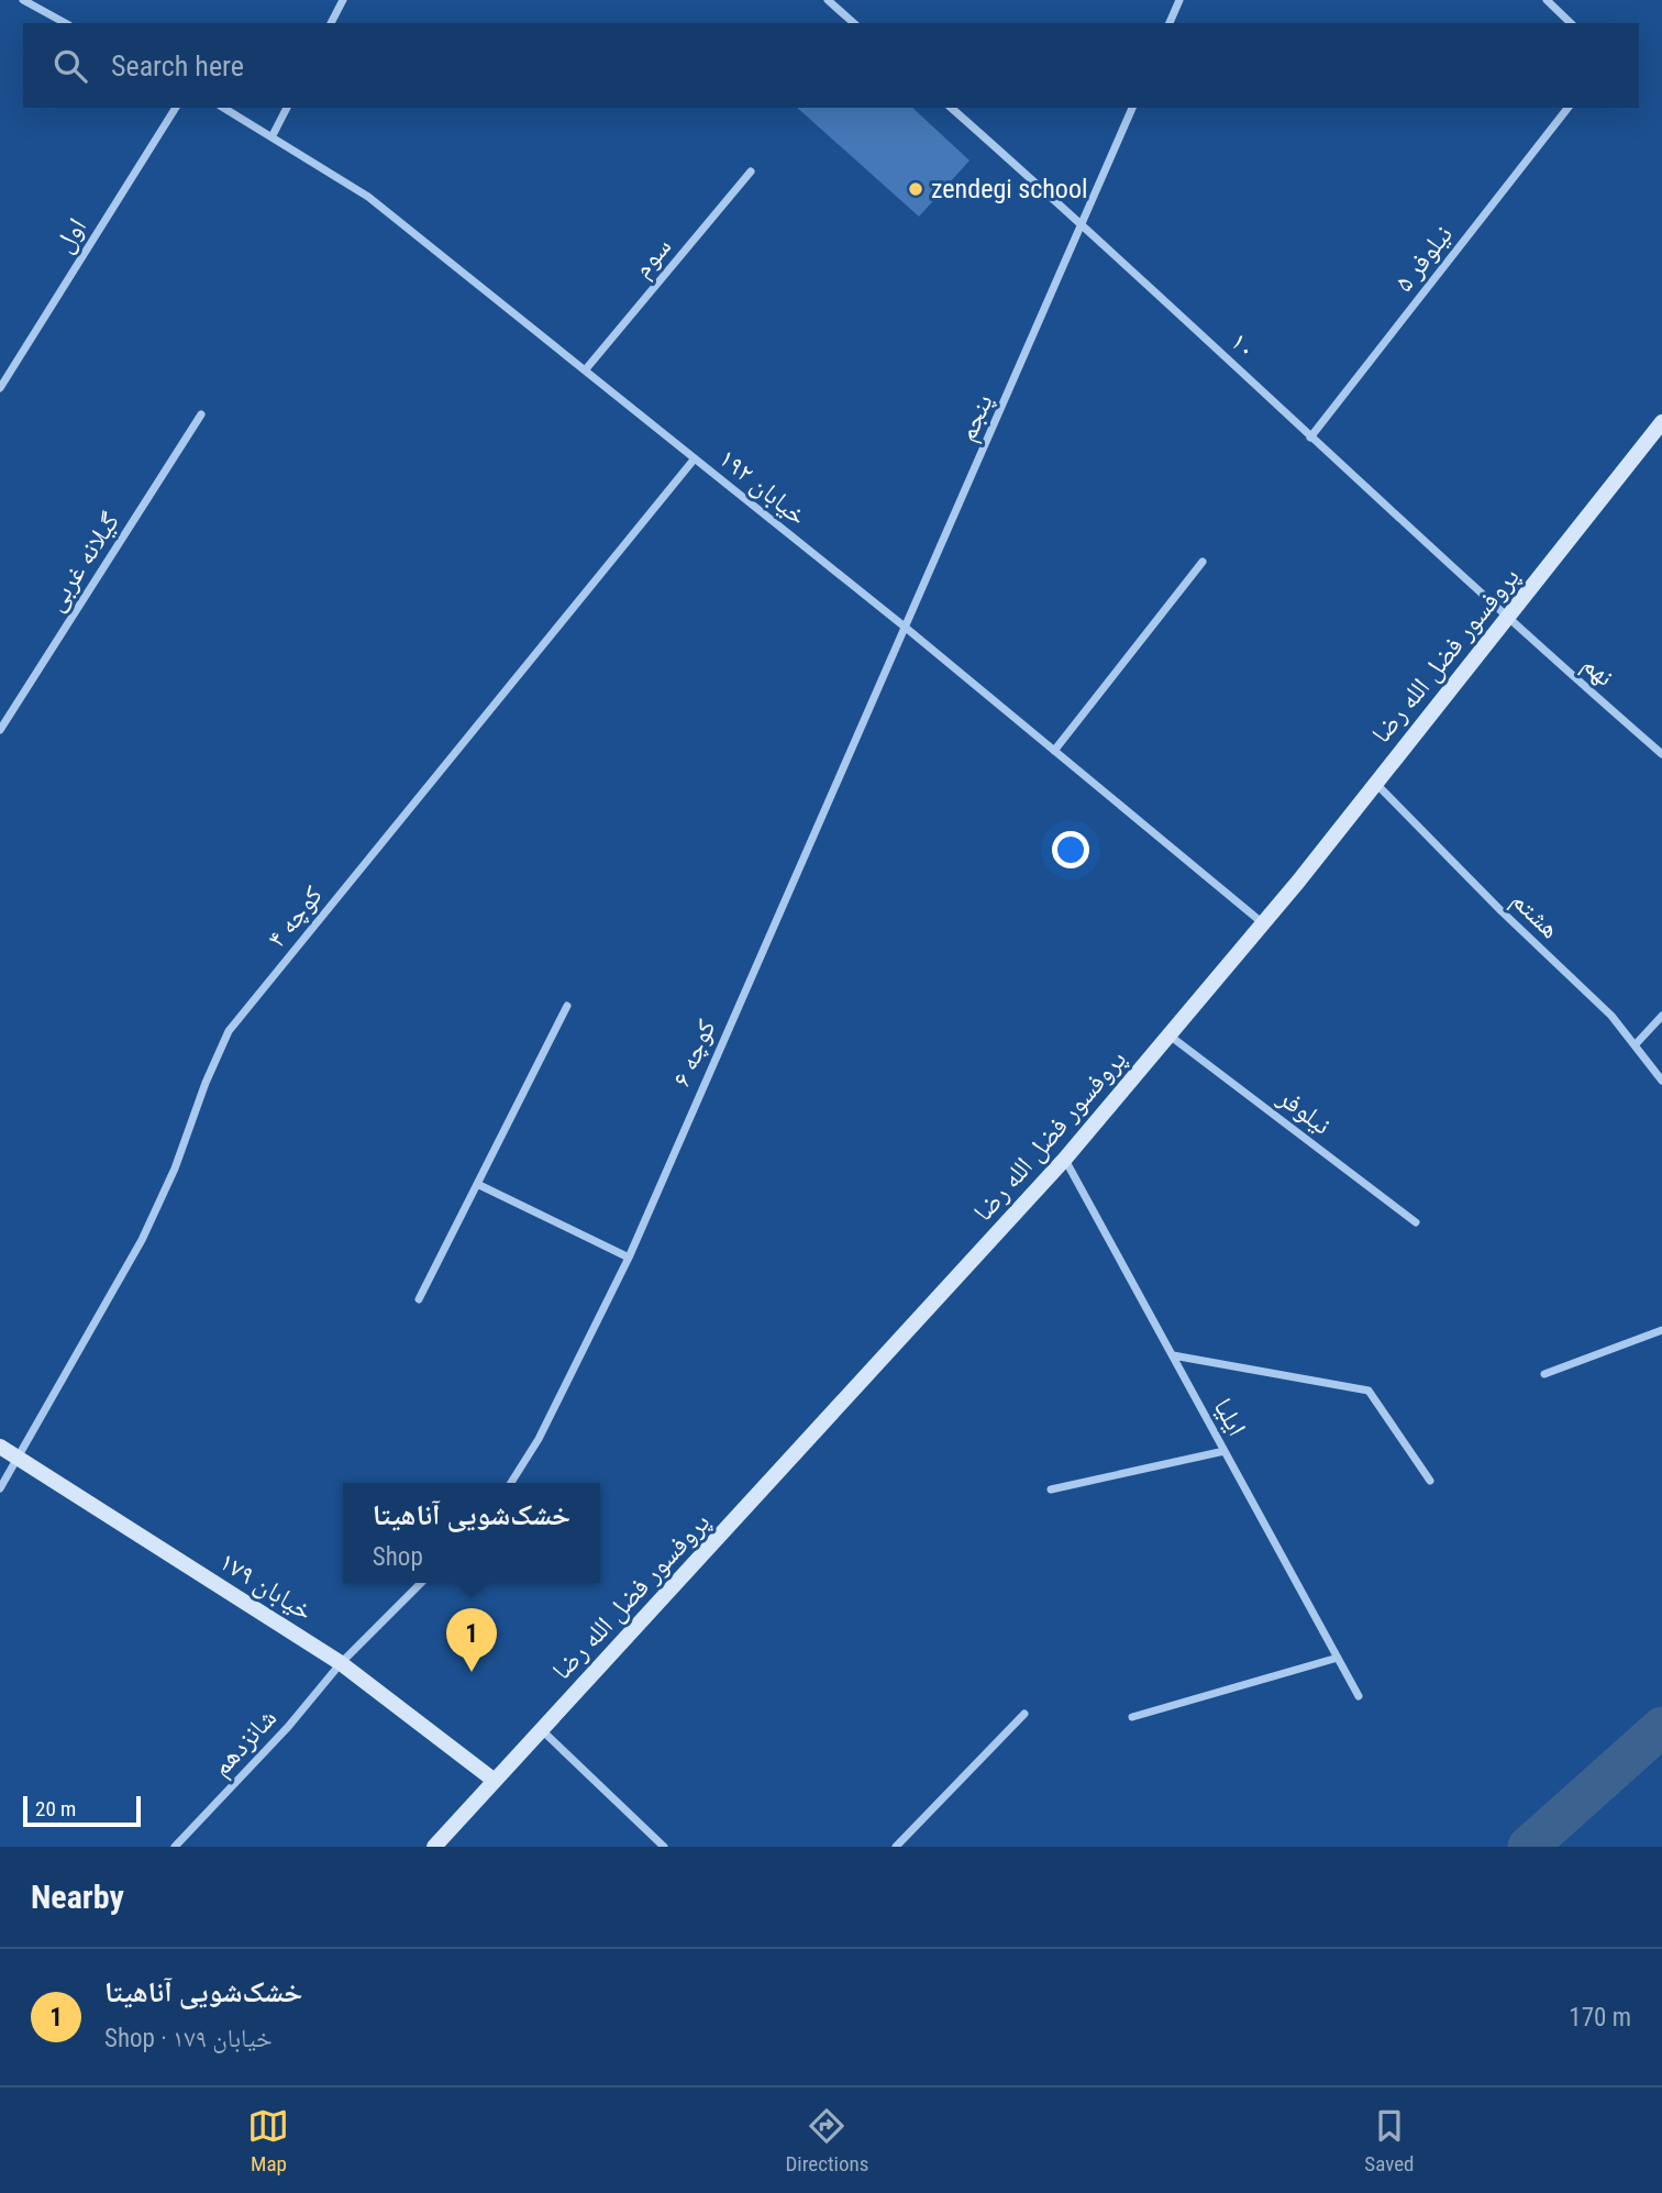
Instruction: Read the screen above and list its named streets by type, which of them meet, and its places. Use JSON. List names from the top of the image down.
{
  "streets": {
    "main road": ["پروفسور فضل الله رضا", "خیابان ۱۷۹"],
    "street": [
      "اول",
      "سوم",
      "نیلوفر ۵",
      "۱۰",
      "پنجم",
      "خیابان ۱۹۲",
      "گیلانه غربی",
      "نهم",
      "هشتم",
      "کوچه ۴",
      "کوچه ۶",
      "نیلوفر",
      "ایلیا",
      "شانزدهم"
    ]
  },
  "crossings": [
    ["سوم", "خیابان ۱۹۲"],
    ["نیلوفر ۵", "۱۰"],
    ["۱۰", "پنجم"],
    ["۱۰", "پروفسور فضل الله رضا"],
    ["۱۰", "نهم"],
    ["پنجم", "خیابان ۱۹۲"],
    ["پنجم", "کوچه ۶"],
    ["خیابان ۱۹۲", "پروفسور فضل الله رضا"],
    ["خیابان ۱۹۲", "کوچه ۴"],
    ["خیابان ۱۹۲", "کوچه ۶"],
    ["پروفسور فضل الله رضا", "نهم"],
    ["پروفسور فضل الله رضا", "هشتم"],
    ["پروفسور فضل الله رضا", "نیلوفر"],
    ["پروفسور فضل الله رضا", "ایلیا"],
    ["پروفسور فضل الله رضا", "خیابان ۱۷۹"],
    ["کوچه ۴", "خیابان ۱۷۹"],
    ["خیابان ۱۷۹", "شانزدهم"]
  ],
  "places": ["zendegi school"],
  "scale_bar": "20 m",
  "page": {
    "search": "Search here",
    "popup": ["خشک‌شویی آناهیتا", "Shop"],
    "pins": "1",
    "scale": "20 m",
    "heading": "Nearby",
    "list": [
      {
        "mark": "1",
        "name": "خشک‌شویی آناهیتا",
        "note": "Shop · خیابان ۱۷۹",
        "value": "170 m"
      }
    ],
    "nav": ["Map", "Directions", "Saved"]
  }
}
